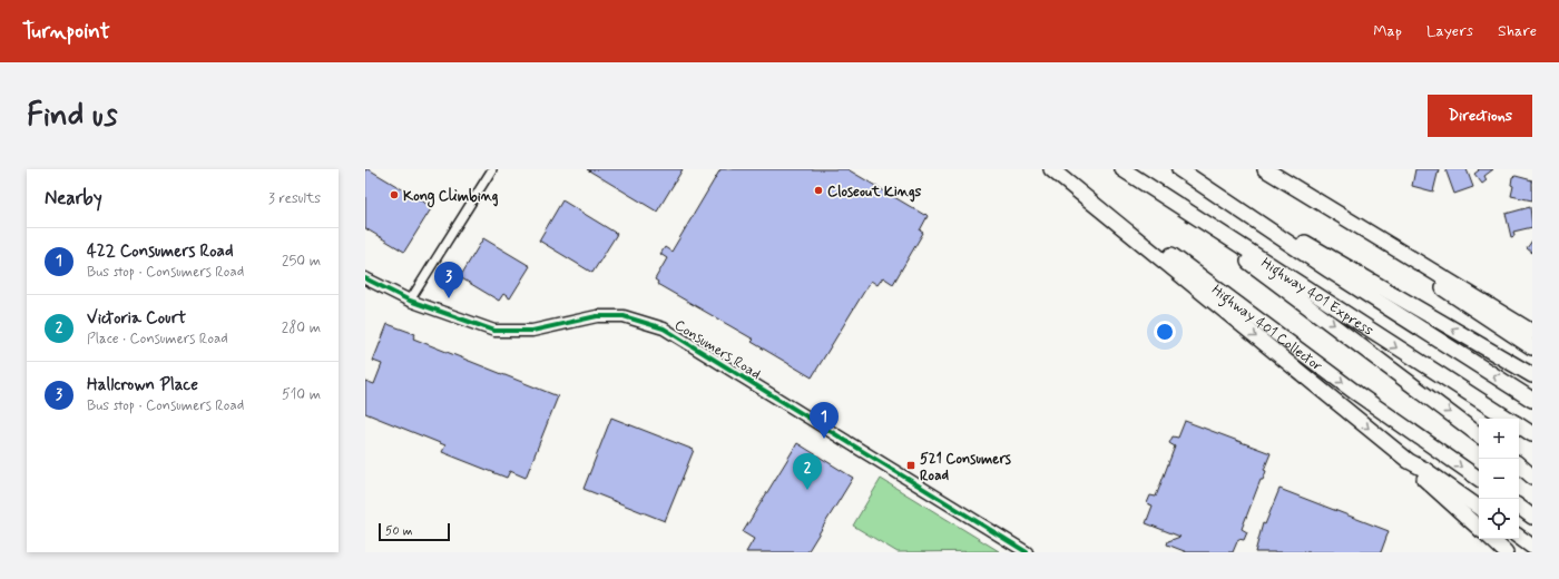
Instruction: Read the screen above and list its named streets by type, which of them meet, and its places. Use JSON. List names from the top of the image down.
{
  "streets": {
    "highway": ["Highway 401 Express", "Highway 401 Collector"],
    "street": ["Consumers Road"]
  },
  "places": {
    "other": ["Closeout Kings", "Kong Climbing"],
    "transit": ["521 Consumers Road"]
  },
  "scale_bar": "50 m",
  "page": {
    "header": "Turnpoint",
    "nav": ["Map", "Layers", "Share"],
    "buttons": "Directions",
    "title": "Find us",
    "heading": ["Nearby", "3 results"],
    "list": [
      {
        "mark": "1",
        "name": "422 Consumers Road",
        "note": "Bus stop · Consumers Road",
        "value": "250 m"
      },
      {
        "mark": "2",
        "name": "Victoria Court",
        "note": "Place · Consumers Road",
        "value": "280 m"
      },
      {
        "mark": "3",
        "name": "Hallcrown Place",
        "note": "Bus stop · Consumers Road",
        "value": "510 m"
      }
    ],
    "pins": ["3", "1", "2"],
    "map_buttons": ["+", "−"],
    "scale": "50 m"
  }
}
